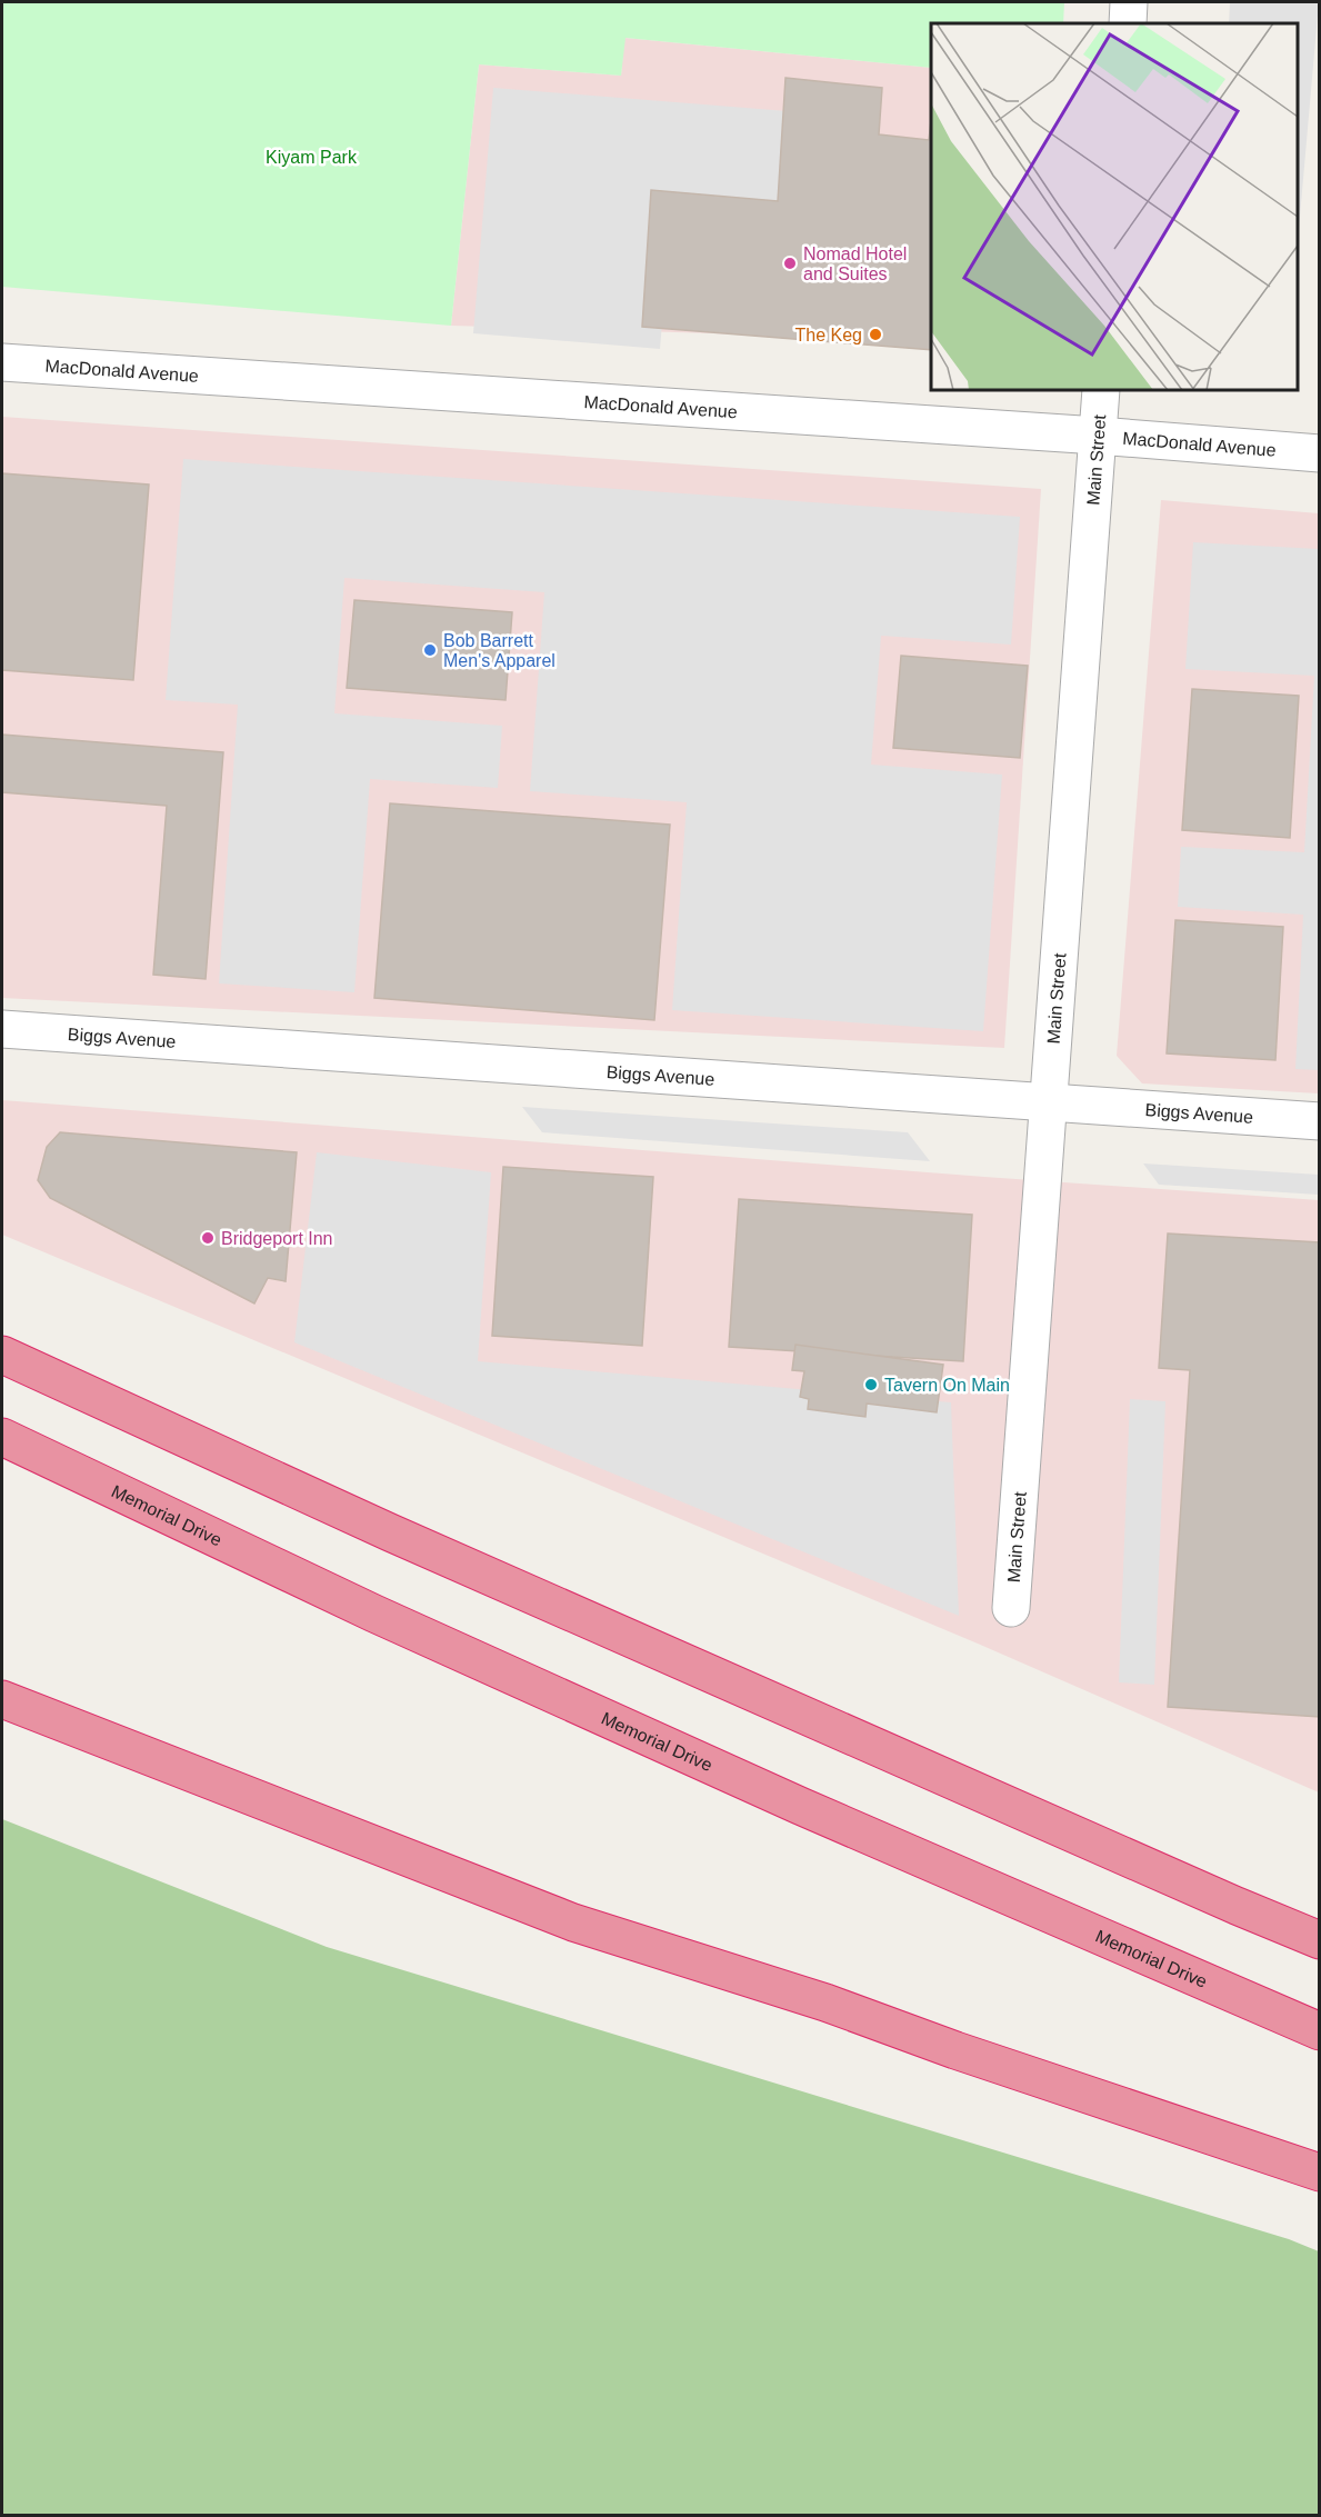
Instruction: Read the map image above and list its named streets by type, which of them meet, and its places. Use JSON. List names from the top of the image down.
{
  "streets": {
    "highway": ["Memorial Drive"],
    "street": ["MacDonald Avenue", "Main Street", "Biggs Avenue"]
  },
  "crossings": [
    ["MacDonald Avenue", "Main Street"],
    ["Main Street", "Biggs Avenue"]
  ],
  "parks": ["Kiyam Park"],
  "places": [
    "Nomad Hotel and Suites",
    "The Keg",
    "Bob Barrett Men's Apparel",
    "Bridgeport Inn",
    "Tavern On Main"
  ]
}
